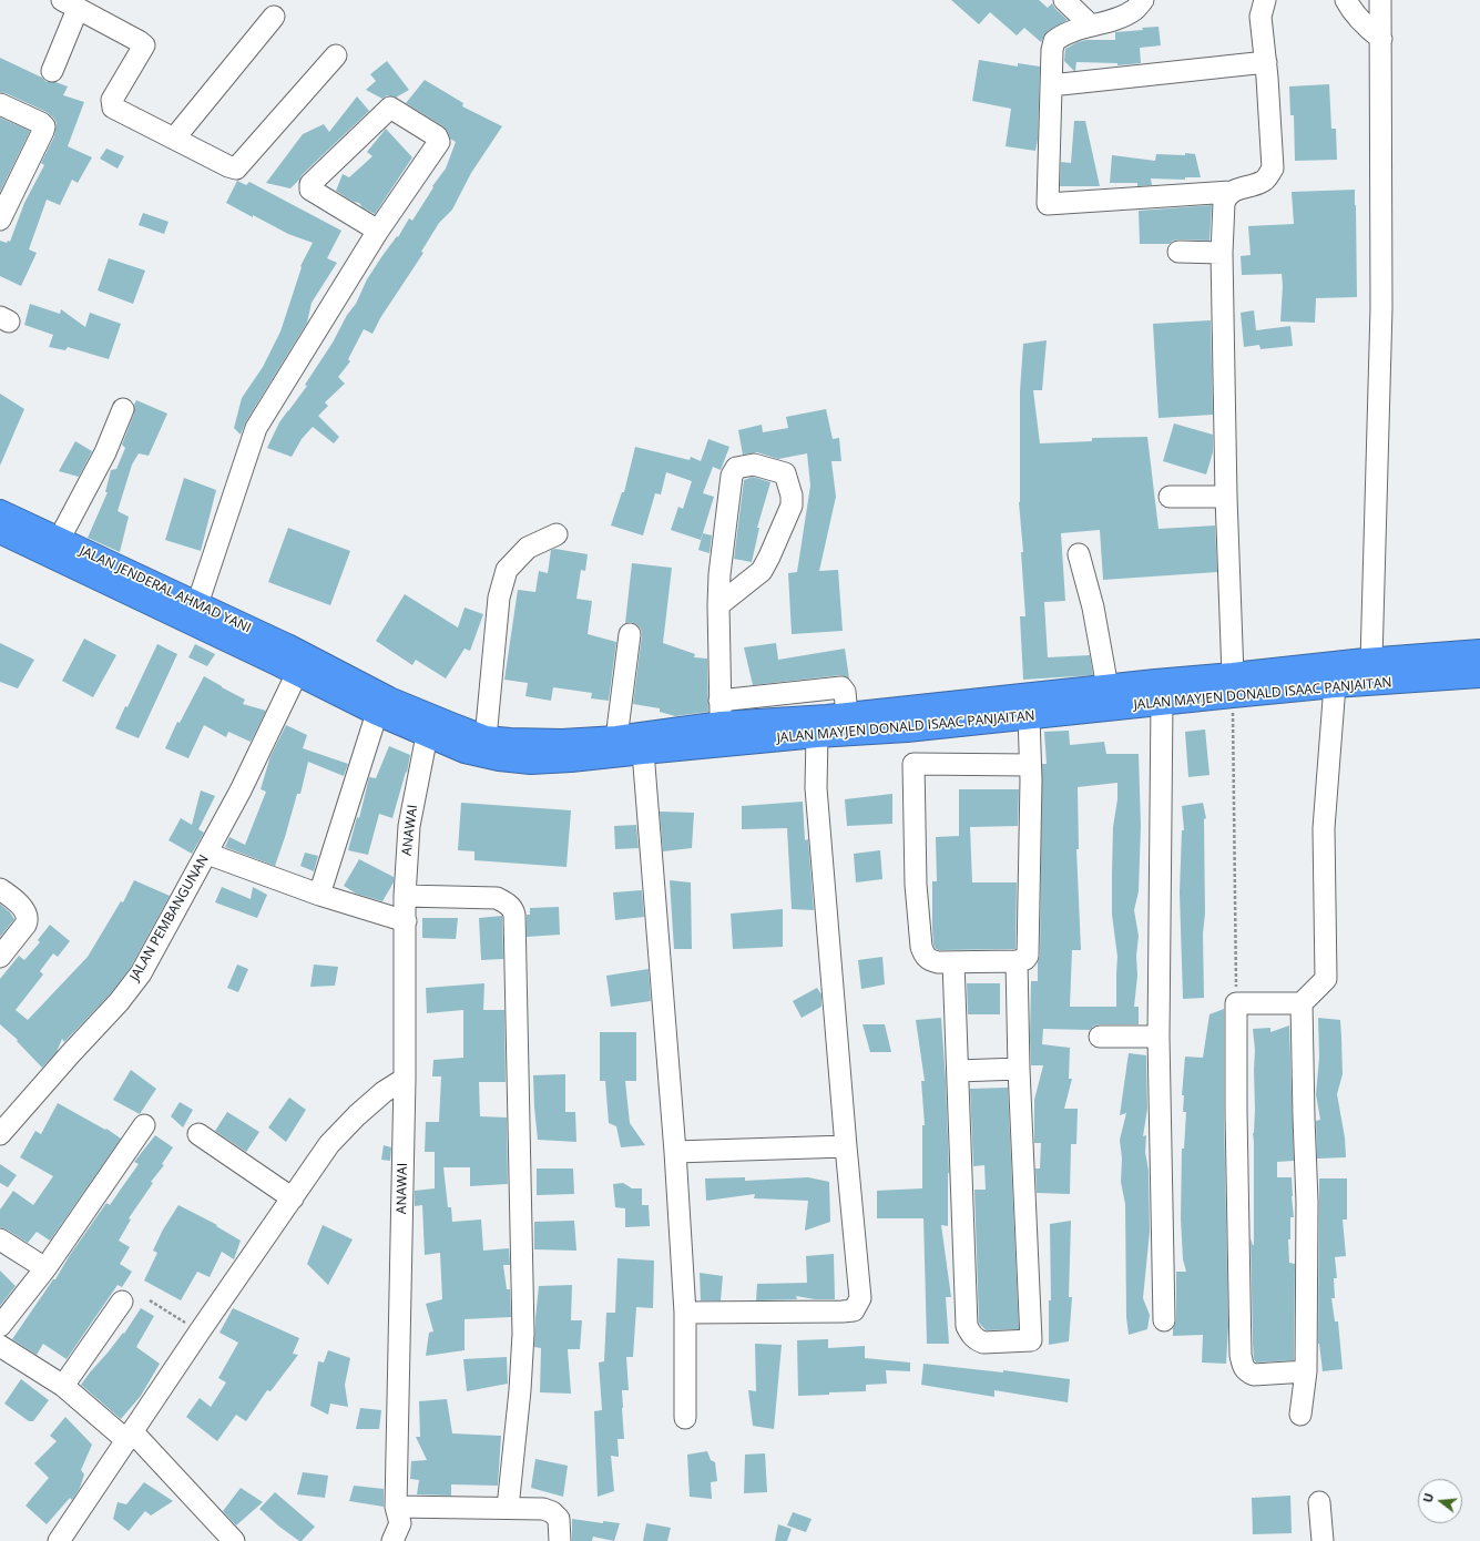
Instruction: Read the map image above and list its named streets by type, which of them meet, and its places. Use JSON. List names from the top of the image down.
{
  "streets": {
    "highway": ["JALAN JENDERAL AHMAD YANI", "JALAN MAYJEN DONALD ISAAC PANJAITAN"],
    "street": ["ANAWAI", "JALAN PEMBANGUNAN"]
  },
  "crossings": [
    ["JALAN JENDERAL AHMAD YANI", "JALAN PEMBANGUNAN"],
    ["JALAN MAYJEN DONALD ISAAC PANJAITAN", "ANAWAI"]
  ],
  "north": "left"
}
